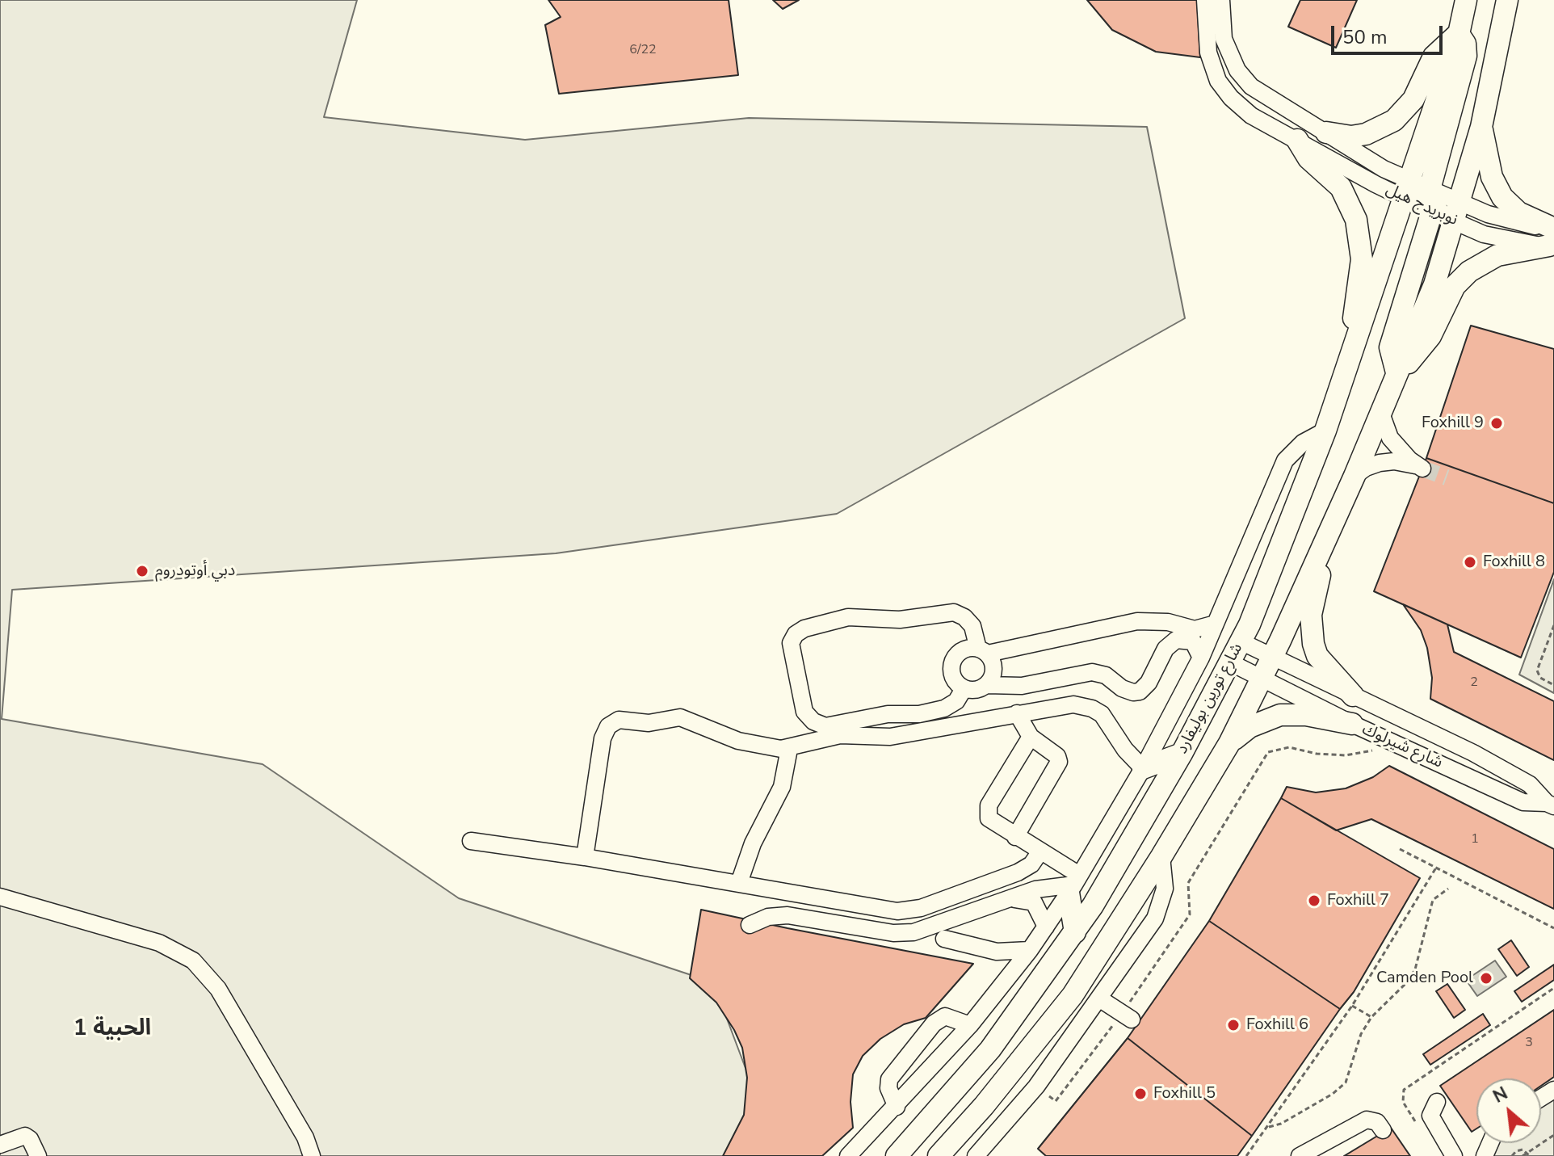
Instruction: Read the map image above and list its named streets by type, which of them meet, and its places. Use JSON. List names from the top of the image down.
{
  "streets": {
    "main road": ["شارع تورين بوليفارد"],
    "street": ["نوبريدج هيل", "شارع شيرلوك"]
  },
  "crossings": [
    ["نوبريدج هيل", "شارع تورين بوليفارد"],
    ["شارع تورين بوليفارد", "شارع شيرلوك"]
  ],
  "districts": ["الحبية 1"],
  "places": [
    "Foxhill 9",
    "Foxhill 8",
    "دبي أوتودروم",
    "Foxhill 7",
    "Camden Pool",
    "Foxhill 6",
    "Foxhill 5"
  ],
  "house_numbers": [
    "6/22",
    "2",
    "1",
    "3"
  ],
  "scale_bar": "50 m",
  "north": "top left"
}
